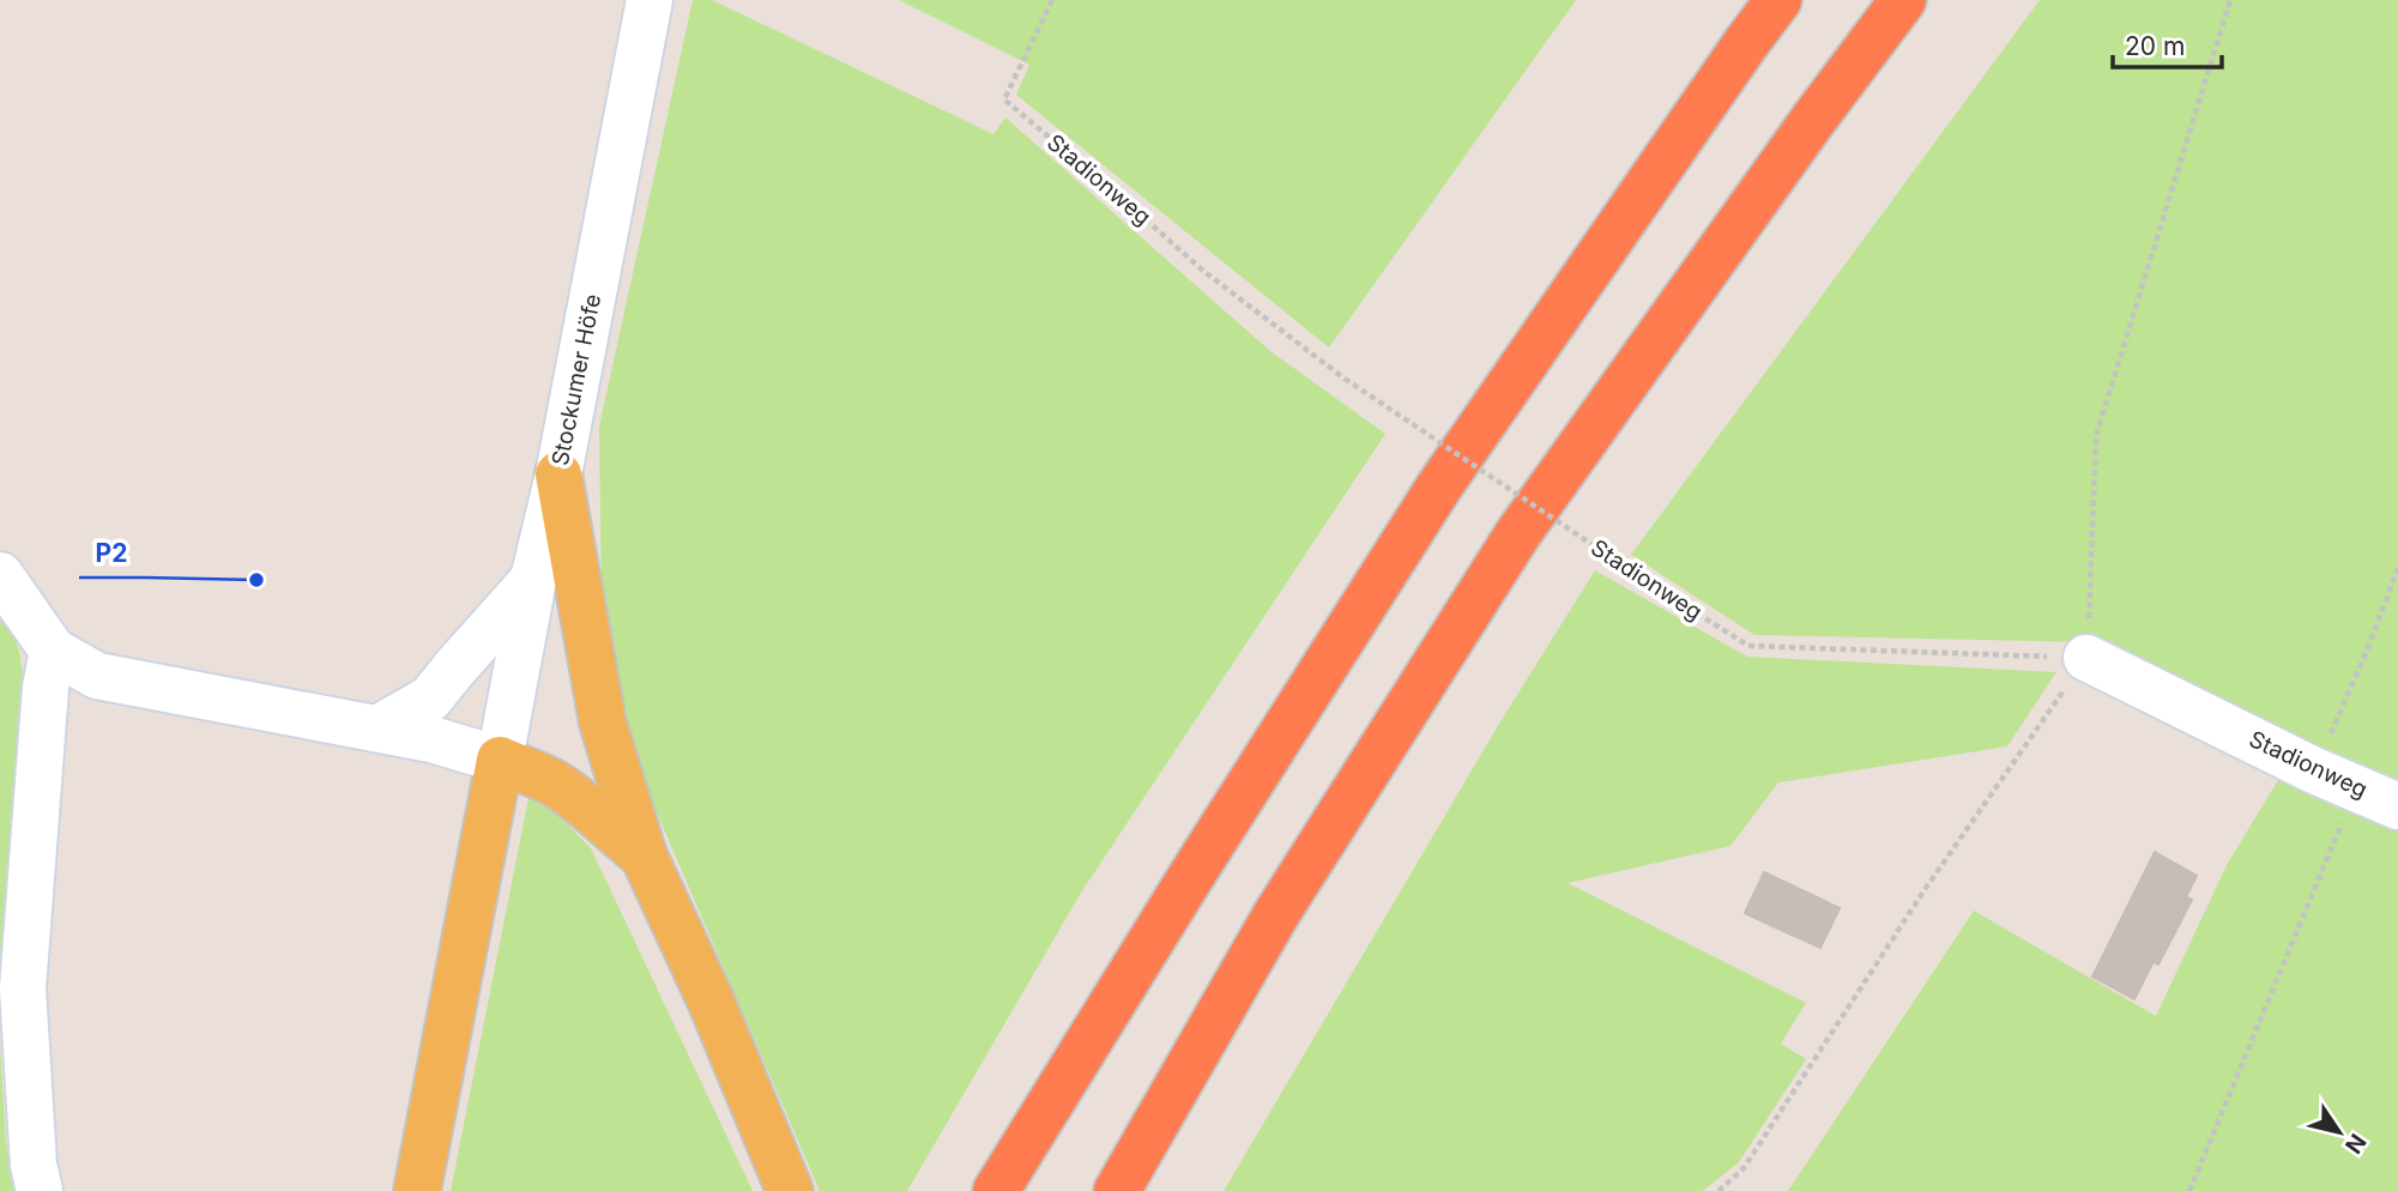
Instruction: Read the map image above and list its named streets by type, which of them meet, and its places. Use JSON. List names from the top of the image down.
{
  "streets": {
    "street": ["Stadionweg", "Stockumer Höfe"]
  },
  "places": ["P2"],
  "scale_bar": "20 m",
  "north": "bottom right"
}
